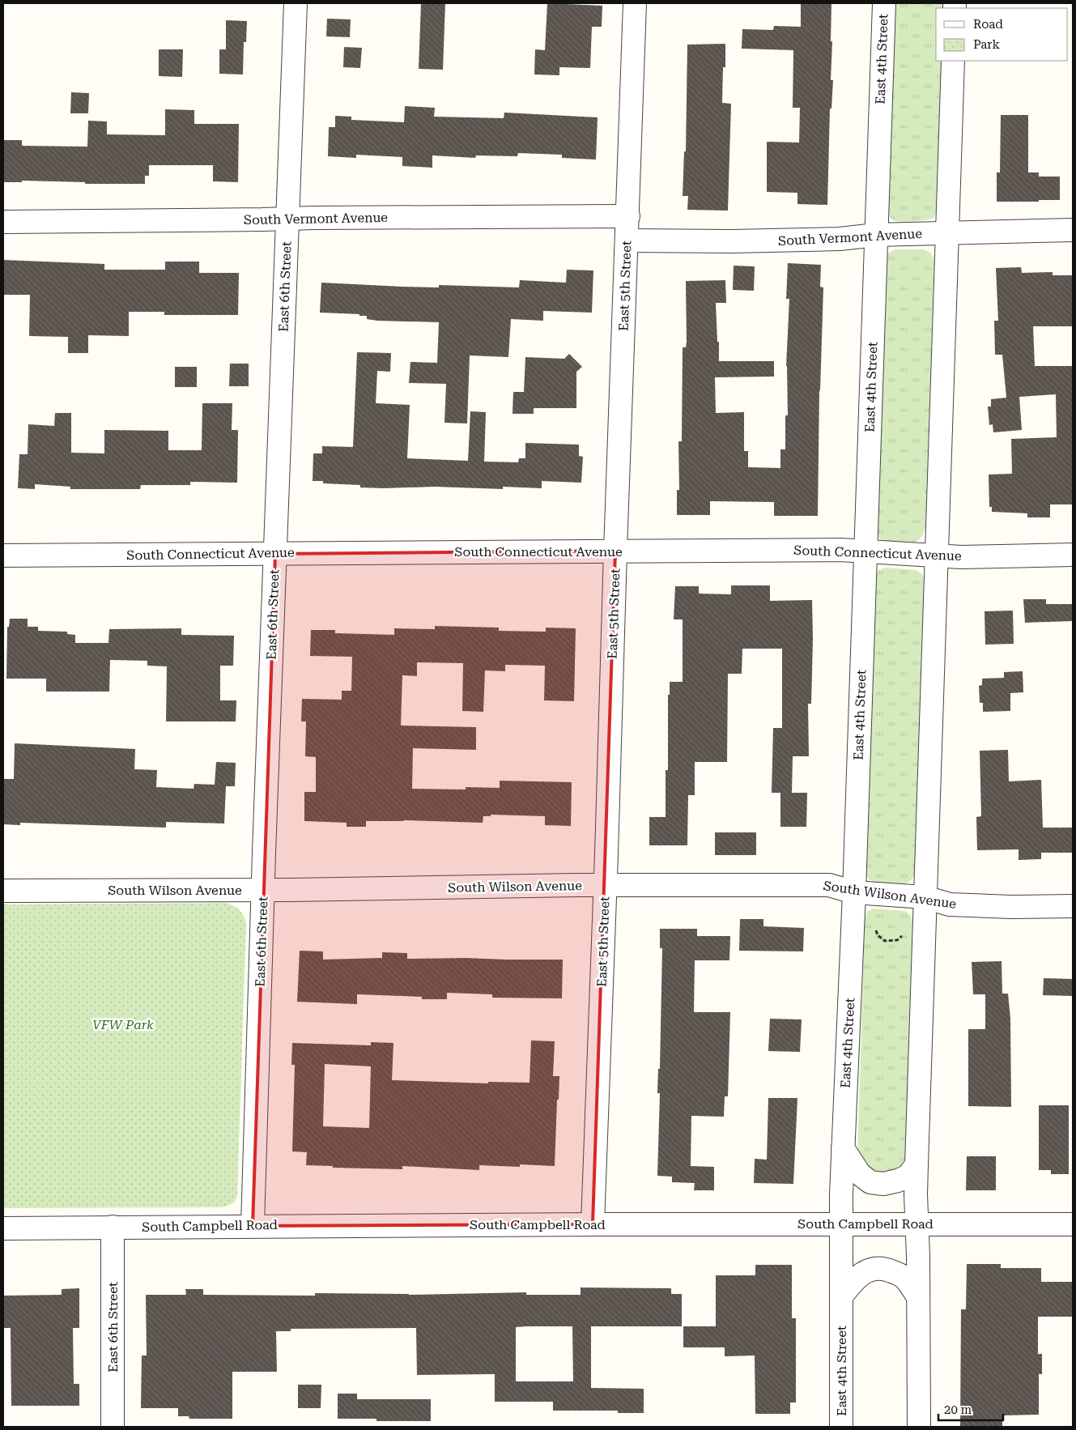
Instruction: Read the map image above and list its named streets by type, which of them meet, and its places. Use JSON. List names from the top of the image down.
{
  "streets": {
    "street": [
      "East 4th Street",
      "South Vermont Avenue",
      "East 5th Street",
      "East 6th Street",
      "South Connecticut Avenue",
      "South Wilson Avenue",
      "South Campbell Road"
    ]
  },
  "crossings": [
    ["East 4th Street", "South Vermont Avenue"],
    ["East 4th Street", "South Connecticut Avenue"],
    ["East 4th Street", "South Wilson Avenue"],
    ["East 4th Street", "South Campbell Road"],
    ["South Vermont Avenue", "East 5th Street"],
    ["South Vermont Avenue", "East 6th Street"],
    ["East 5th Street", "South Connecticut Avenue"],
    ["East 5th Street", "South Wilson Avenue"],
    ["East 5th Street", "South Campbell Road"],
    ["East 6th Street", "South Connecticut Avenue"],
    ["East 6th Street", "South Wilson Avenue"],
    ["East 6th Street", "South Campbell Road"]
  ],
  "parks": ["VFW Park"],
  "legend": ["Road", "Park"],
  "scale_bar": "20 m"
}
